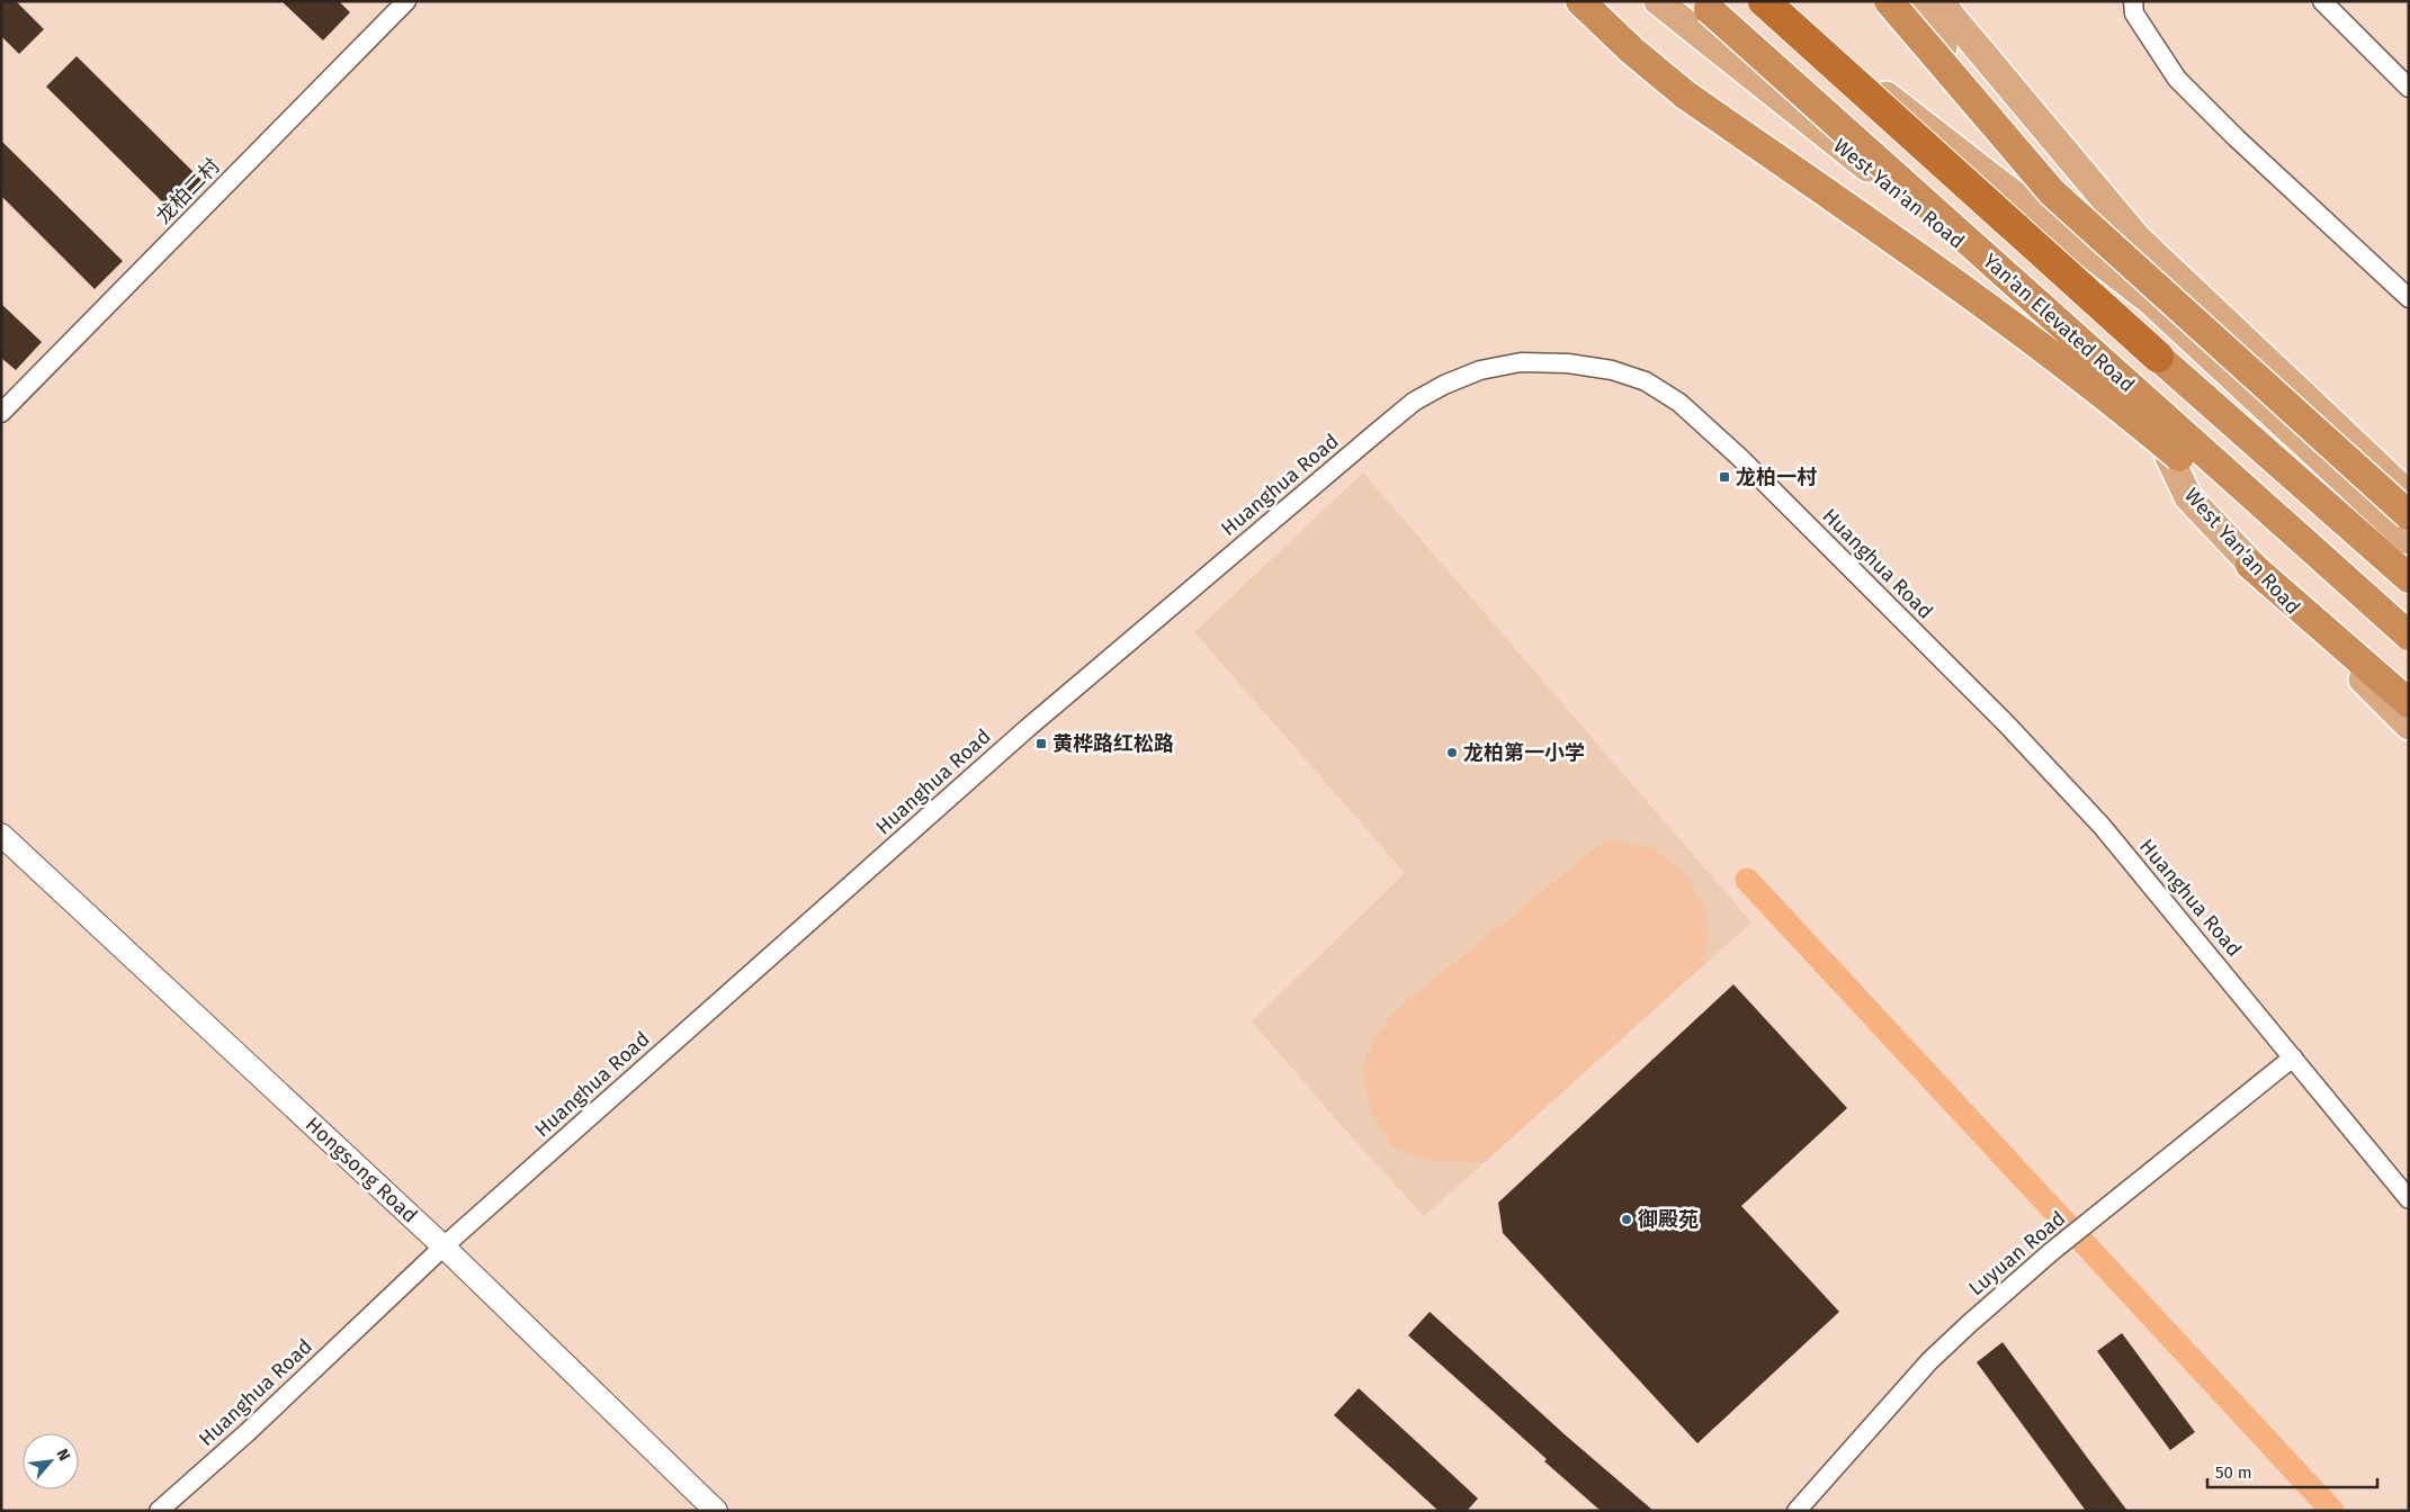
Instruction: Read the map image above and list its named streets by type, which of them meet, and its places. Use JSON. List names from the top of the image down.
{
  "streets": {
    "highway": ["Yan'an Elevated Road"],
    "main road": ["West Yan'an Road"],
    "street": [
      "龙柏二村",
      "Huanghua Road",
      "Hongsong Road",
      "Luyuan Road"
    ]
  },
  "crossings": [
    ["Huanghua Road", "Hongsong Road"],
    ["Huanghua Road", "Luyuan Road"]
  ],
  "places": {
    "transit": ["龙柏一村", "黄桦路红松路"],
    "other": ["龙柏第一小学", "御殿苑"]
  },
  "scale_bar": "50 m",
  "north": "top right"
}
